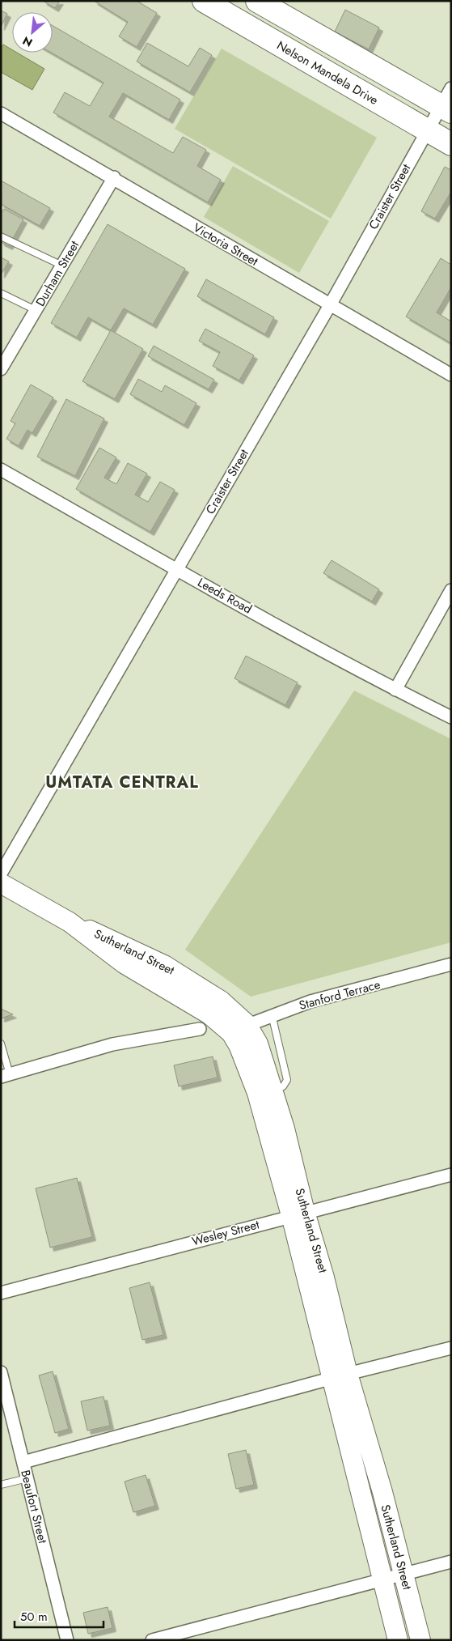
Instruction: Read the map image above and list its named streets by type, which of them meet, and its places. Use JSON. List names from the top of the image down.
{
  "streets": {
    "highway": ["Nelson Mandela Drive"],
    "main road": ["Sutherland Street"],
    "street": [
      "Craister Street",
      "Victoria Street",
      "Durham Street",
      "Leeds Road",
      "Stanford Terrace",
      "Wesley Street",
      "Beaufort Street"
    ]
  },
  "crossings": [
    ["Nelson Mandela Drive", "Craister Street"],
    ["Craister Street", "Victoria Street"],
    ["Craister Street", "Leeds Road"],
    ["Victoria Street", "Durham Street"],
    ["Sutherland Street", "Stanford Terrace"],
    ["Sutherland Street", "Wesley Street"]
  ],
  "districts": ["UMTATA CENTRAL"],
  "scale_bar": "50 m",
  "north": "bottom left"
}
